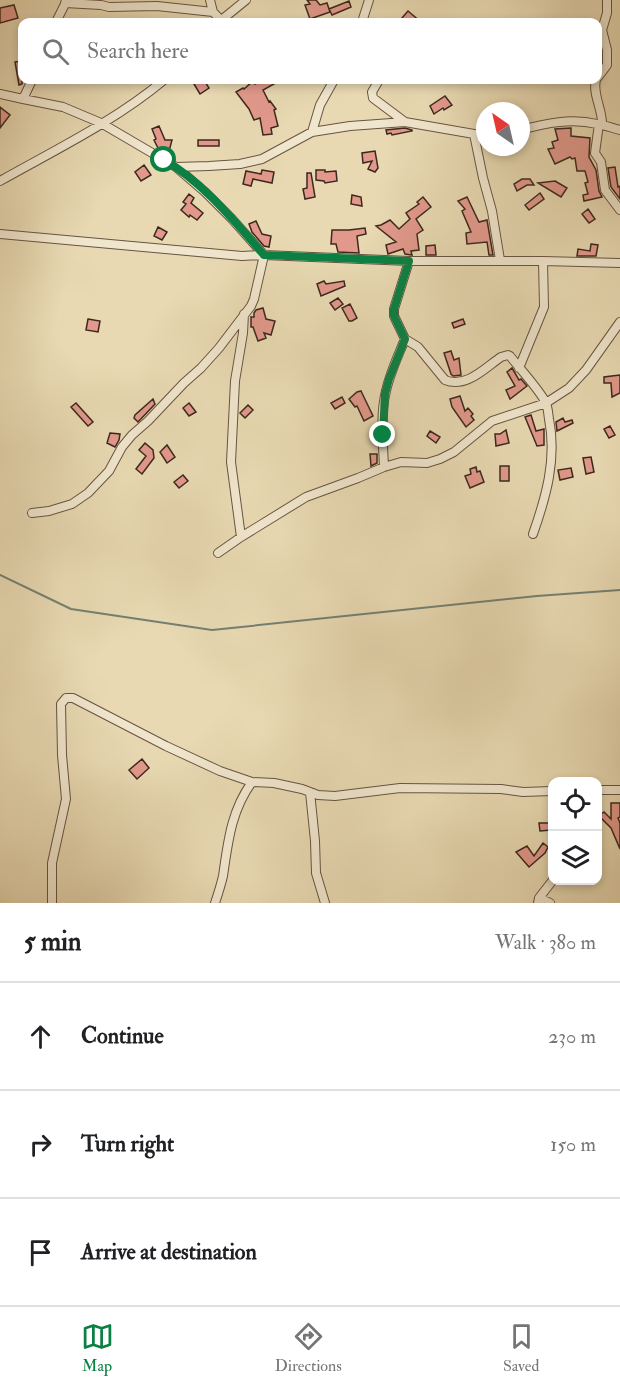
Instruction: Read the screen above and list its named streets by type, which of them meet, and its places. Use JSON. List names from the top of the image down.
{
  "north": "top left",
  "page": {
    "search": "Search here",
    "heading": ["5 min", "Walk · 380 m"],
    "list": [
      ["Continue", "230 m"],
      ["Turn right", "150 m"],
      "Arrive at destination"
    ],
    "nav": ["Map", "Directions", "Saved"]
  }
}
